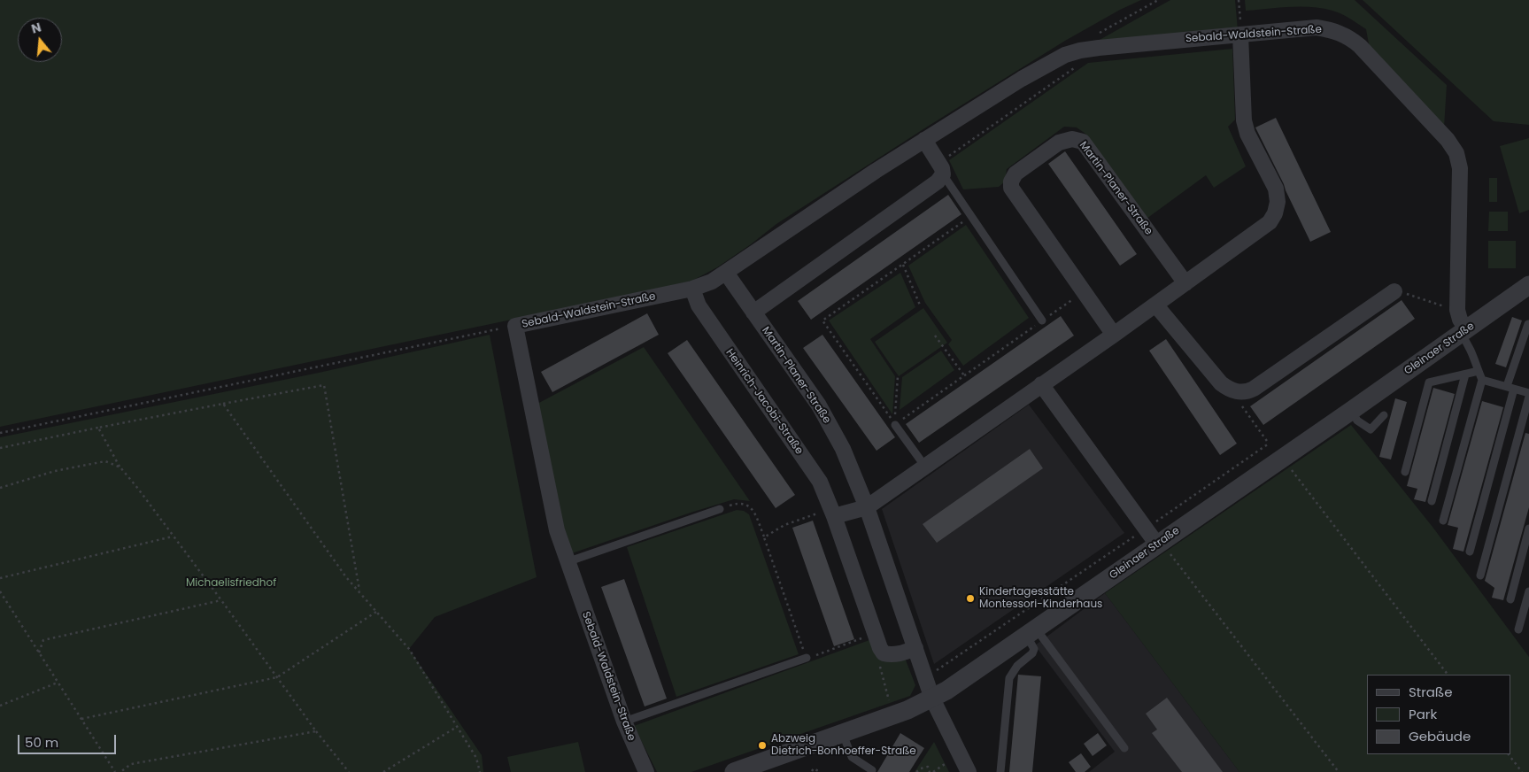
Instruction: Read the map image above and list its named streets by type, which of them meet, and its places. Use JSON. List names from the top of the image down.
{
  "streets": {
    "street": [
      "Sebald-Waldstein-Straße",
      "Martin-Planer-Straße",
      "Gleinaer Straße",
      "Heinrich-Jacobi-Straße"
    ]
  },
  "crossings": [
    ["Sebald-Waldstein-Straße", "Martin-Planer-Straße"],
    ["Sebald-Waldstein-Straße", "Gleinaer Straße"],
    ["Sebald-Waldstein-Straße", "Heinrich-Jacobi-Straße"],
    ["Martin-Planer-Straße", "Gleinaer Straße"]
  ],
  "parks": ["Michaelisfriedhof"],
  "places": ["Kindertagesstätte Montessori-Kinderhaus", "Abzweig Dietrich-Bonhoeffer-Straße"],
  "legend": ["Straße", "Park", "Gebäude"],
  "scale_bar": "50 m",
  "north": "top"
}
